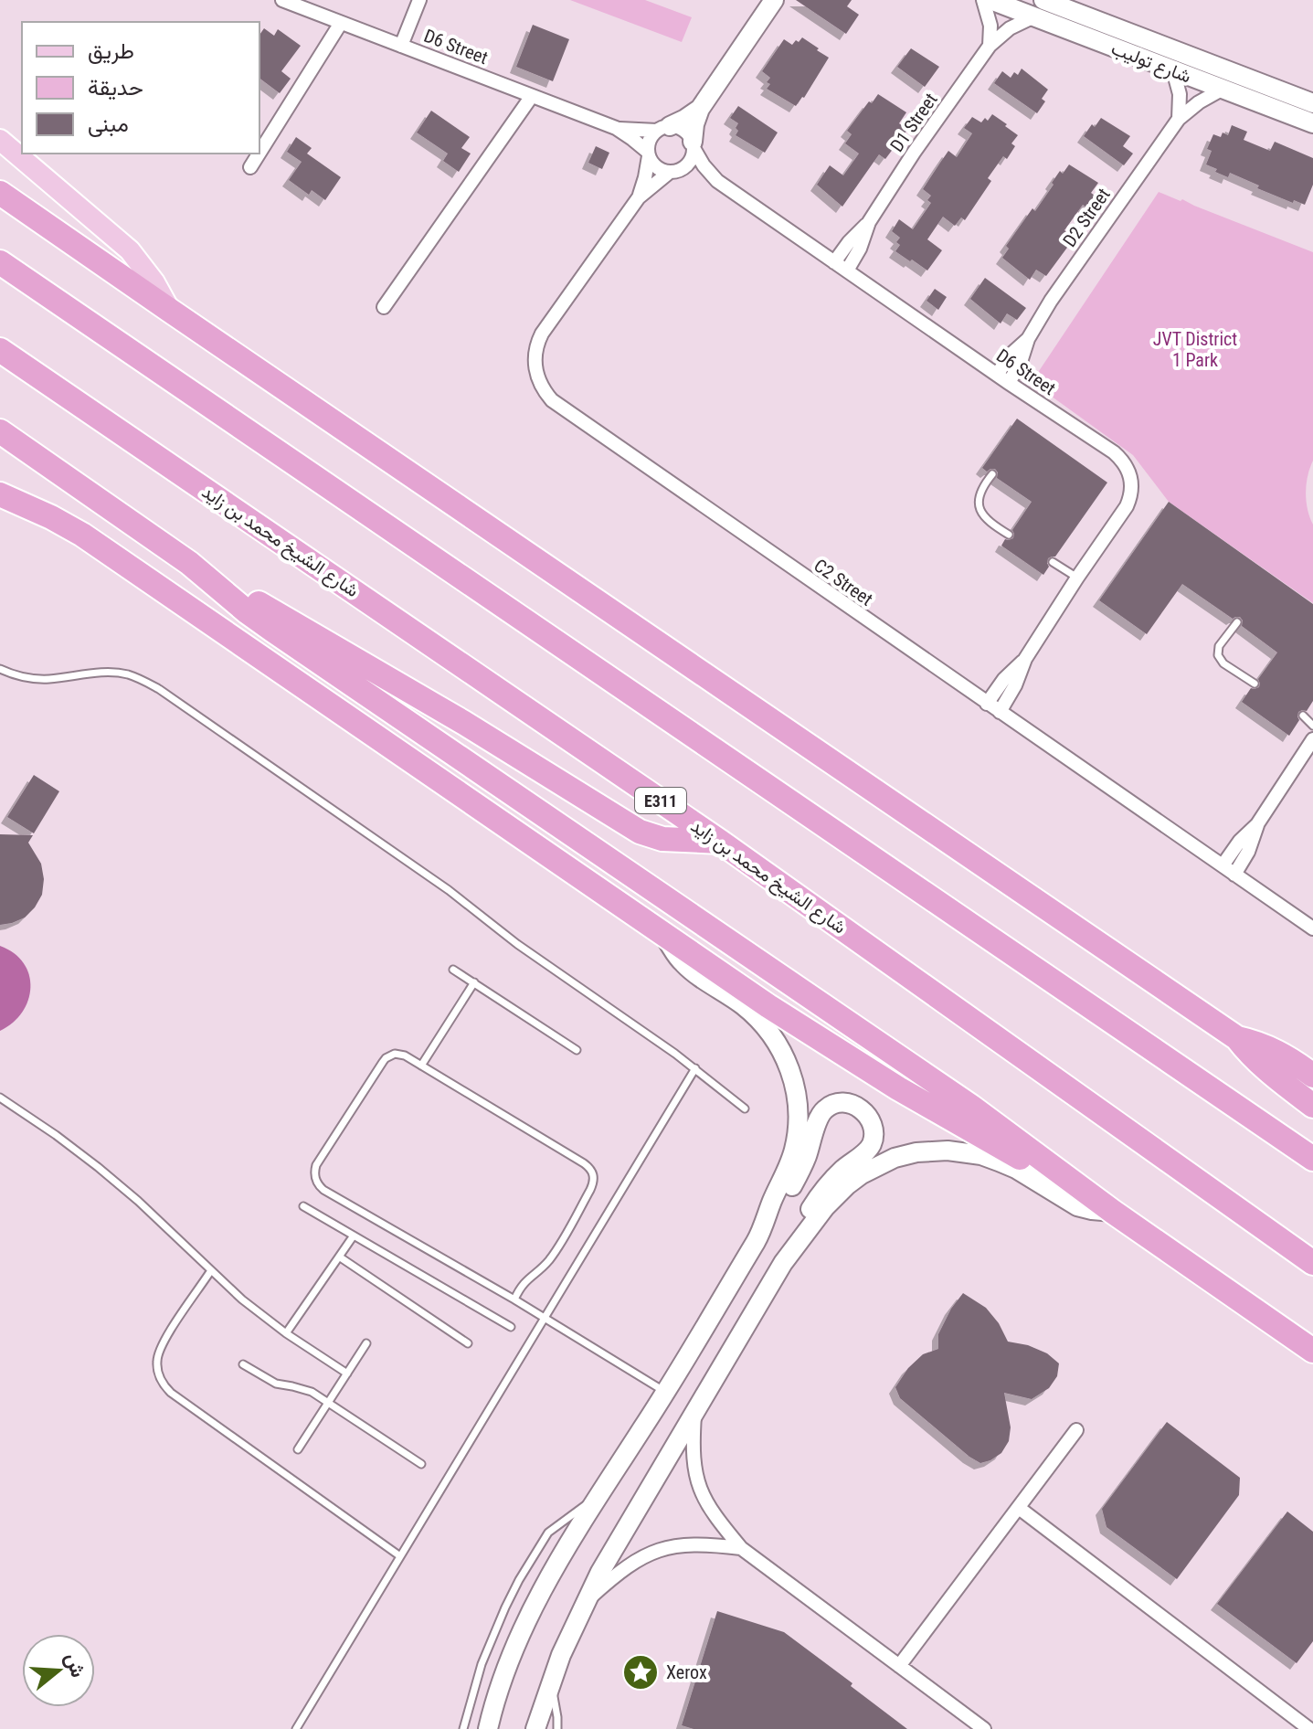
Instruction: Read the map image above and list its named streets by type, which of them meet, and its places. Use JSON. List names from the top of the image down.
{
  "streets": {
    "highway": ["شارع الشيخ محمد بن زايد", "E311"],
    "street": [
      "D6 Street",
      "شارع توليب",
      "D1 Street",
      "D2 Street",
      "C2 Street"
    ]
  },
  "crossings": [
    ["D6 Street", "D1 Street"],
    ["D6 Street", "D2 Street"],
    ["D6 Street", "C2 Street"],
    ["شارع توليب", "D1 Street"],
    ["شارع توليب", "D2 Street"]
  ],
  "parks": ["JVT District 1 Park"],
  "places": {
    "place": ["Xerox"]
  },
  "legend": ["طريق", "حديقة", "مبنى"],
  "north": "right"
}
